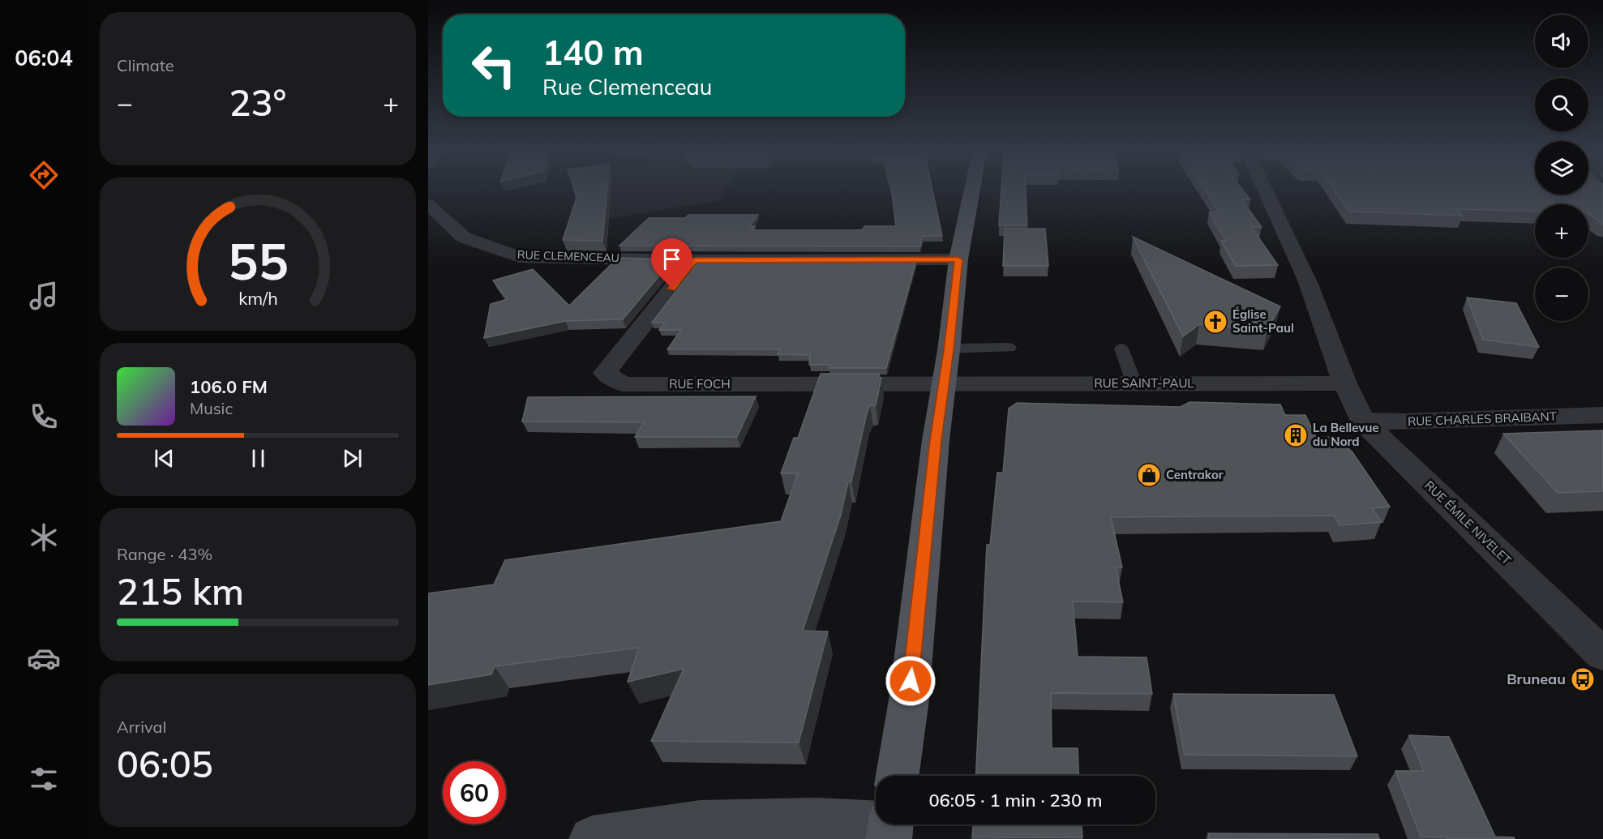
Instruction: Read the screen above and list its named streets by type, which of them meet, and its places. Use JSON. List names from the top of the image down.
{
  "streets": {
    "street": [
      "RUE CLEMENCEAU",
      "RUE SAINT-PAUL",
      "RUE FOCH",
      "RUE CHARLES BRAIBANT",
      "RUE ÉMILE NIVELET"
    ]
  },
  "crossings": [
    ["RUE CLEMENCEAU", "RUE FOCH"],
    ["RUE SAINT-PAUL", "RUE FOCH"],
    ["RUE SAINT-PAUL", "RUE ÉMILE NIVELET"],
    ["RUE CHARLES BRAIBANT", "RUE ÉMILE NIVELET"]
  ],
  "places": {
    "church": ["Église Saint-Paul"],
    "building": ["La Bellevue du Nord"],
    "shop": ["Centrakor"],
    "bus stop": ["Bruneau"]
  },
  "page": {
    "tabs": "06:04",
    "tile": [
      "Climate",
      ["Range · 43%", "215 km"],
      ["Arrival", "06:05"]
    ],
    "map_buttons": ["+", "−"],
    "turn": ["140 m", "Rue Clemenceau"],
    "heat": ["−", "23°", "+"],
    "song": ["106.0 FM", "Music"],
    "limit": "60",
    "trip": "06:05 · 1 min · 230 m",
    "gauge": ["55", "km/h"]
  }
}
